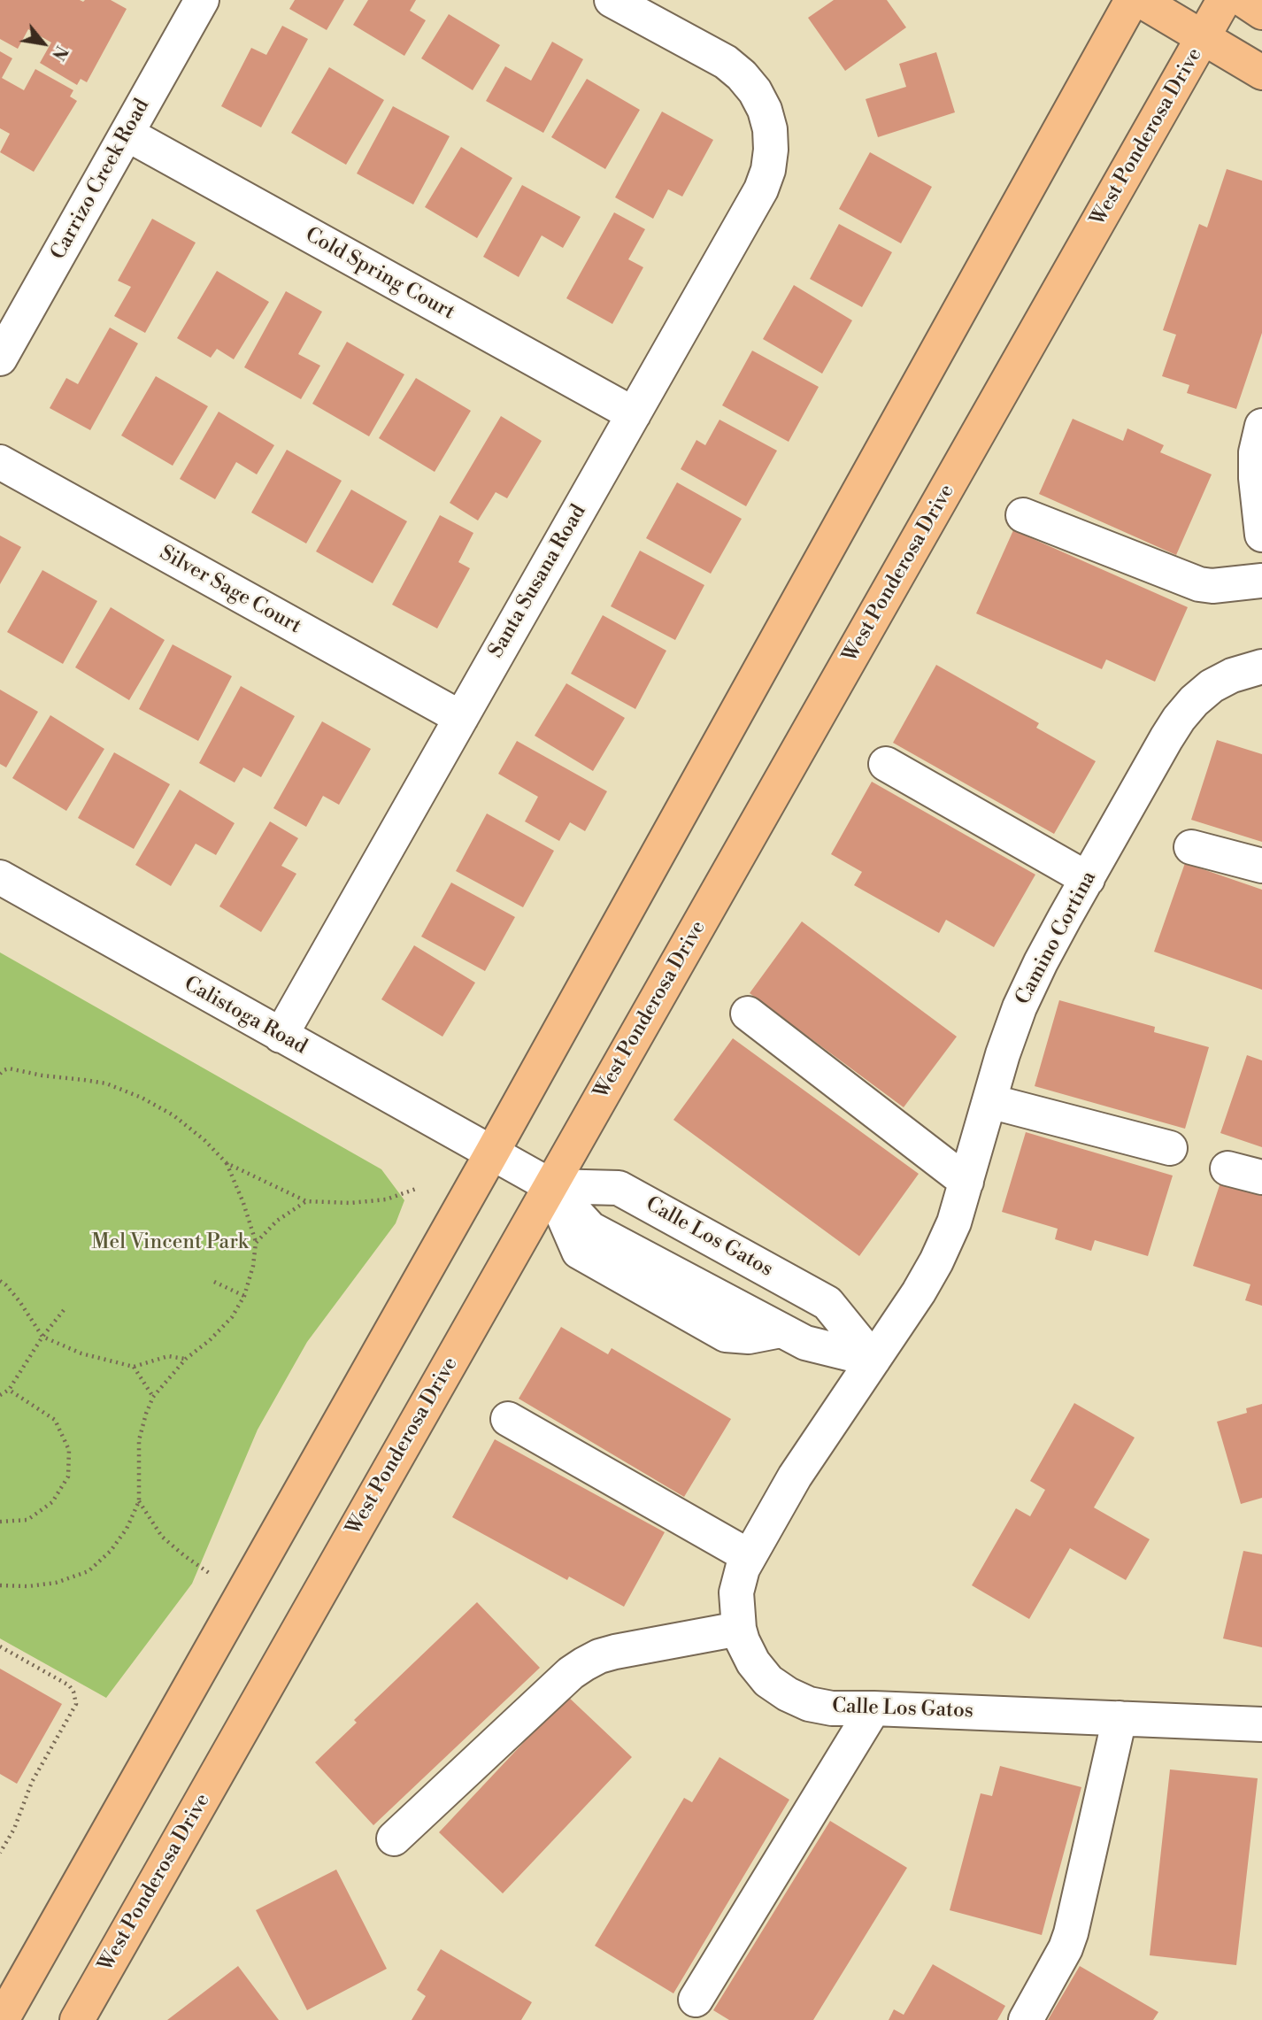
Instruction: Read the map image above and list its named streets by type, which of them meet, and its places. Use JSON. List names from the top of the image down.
{
  "streets": {
    "main road": ["West Ponderosa Drive"],
    "street": [
      "Carrizo Creek Road",
      "Cold Spring Court",
      "Santa Susana Road",
      "Silver Sage Court",
      "Camino Cortina",
      "Calistoga Road",
      "Calle Los Gatos"
    ]
  },
  "crossings": [
    ["West Ponderosa Drive", "Calle Los Gatos"],
    ["Carrizo Creek Road", "Cold Spring Court"],
    ["Cold Spring Court", "Santa Susana Road"],
    ["Santa Susana Road", "Silver Sage Court"],
    ["Santa Susana Road", "Calistoga Road"],
    ["Camino Cortina", "Calle Los Gatos"],
    ["Calistoga Road", "Calle Los Gatos"]
  ],
  "parks": ["Mel Vincent Park"],
  "north": "bottom right"
}
